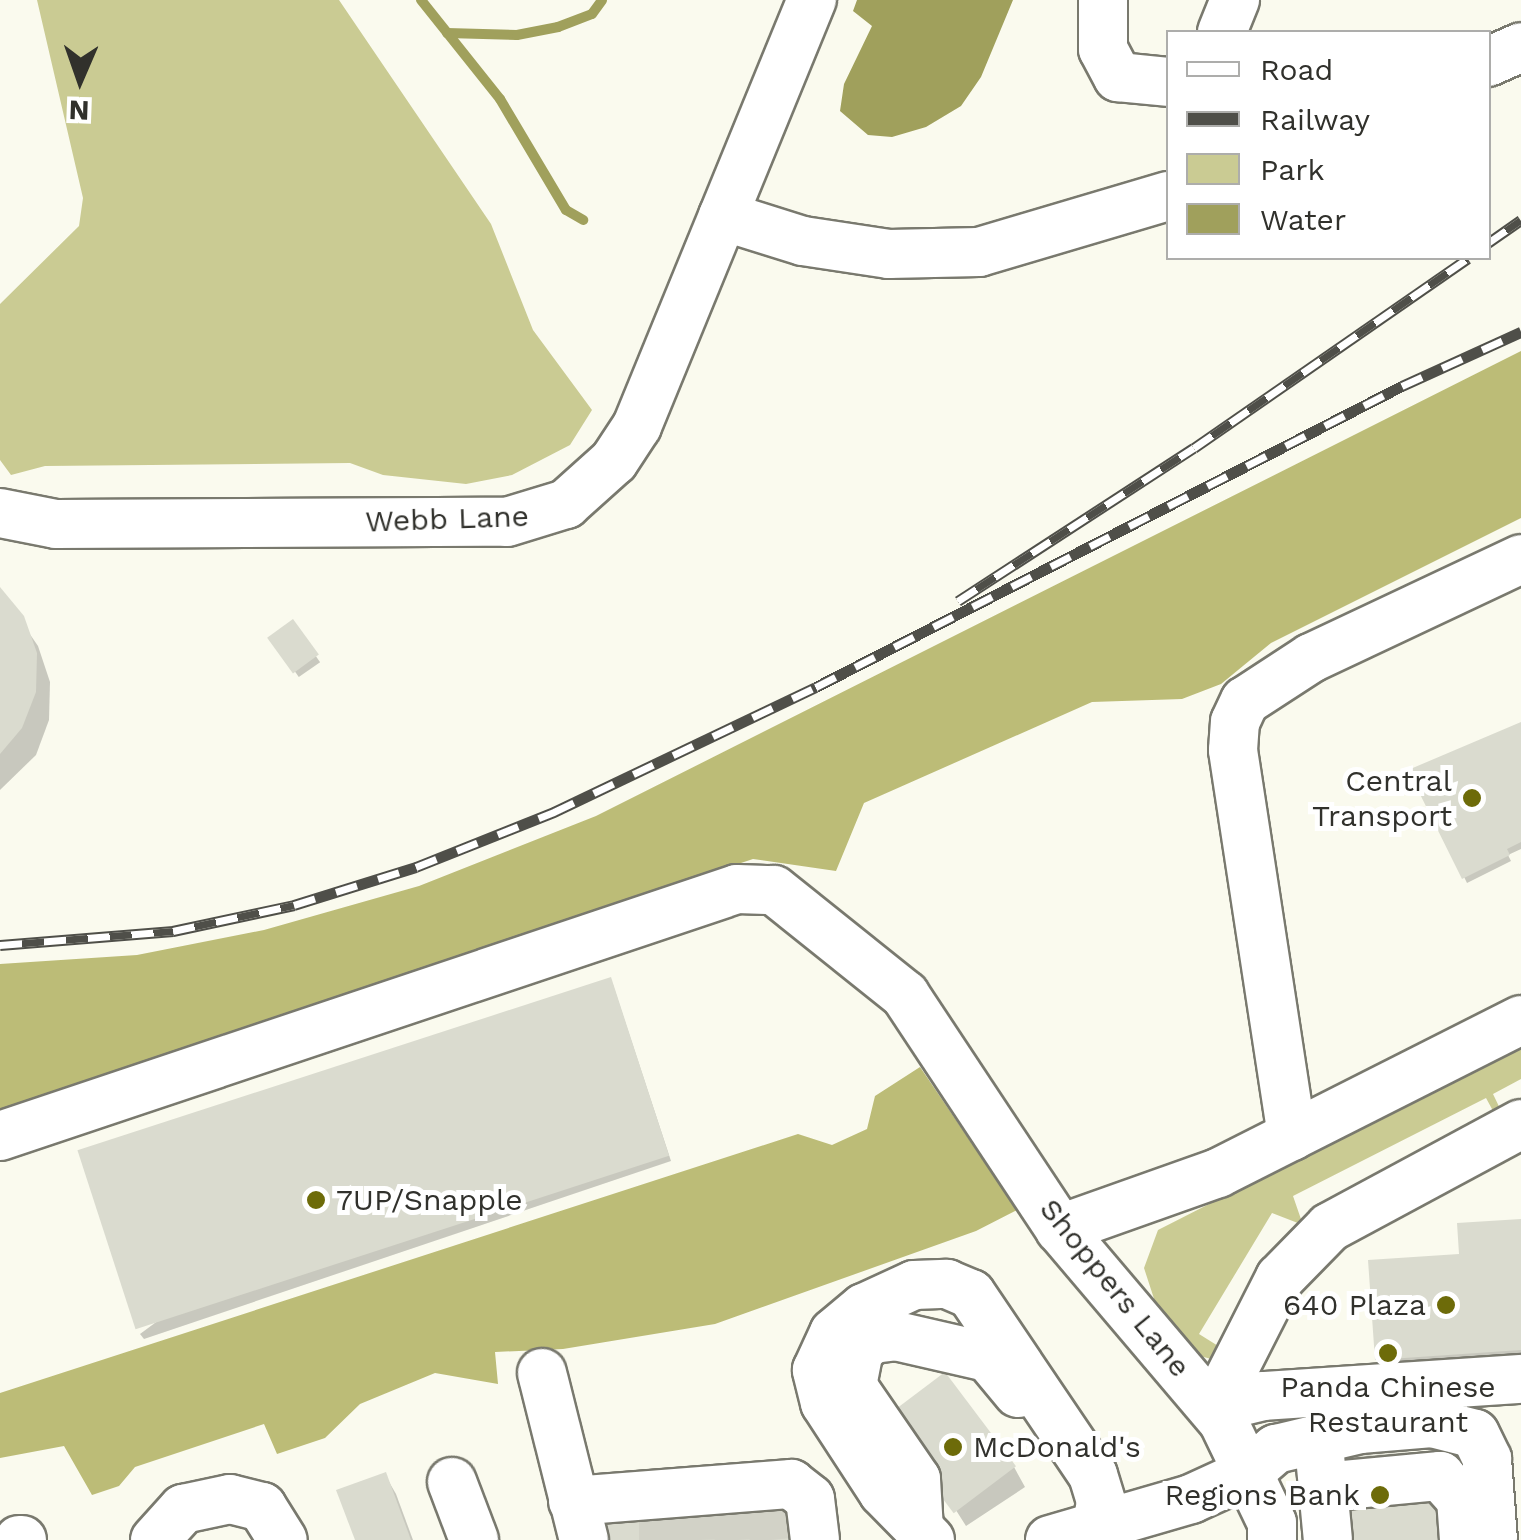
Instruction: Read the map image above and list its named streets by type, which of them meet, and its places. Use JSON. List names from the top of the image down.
{
  "streets": {
    "street": ["Webb Lane", "Shoppers Lane"]
  },
  "places": [
    "Central Transport",
    "7UP/Snapple",
    "640 Plaza",
    "Panda Chinese Restaurant",
    "McDonald's",
    "Regions Bank"
  ],
  "legend": [
    "Road",
    "Railway",
    "Park",
    "Water"
  ],
  "north": "bottom"
}
